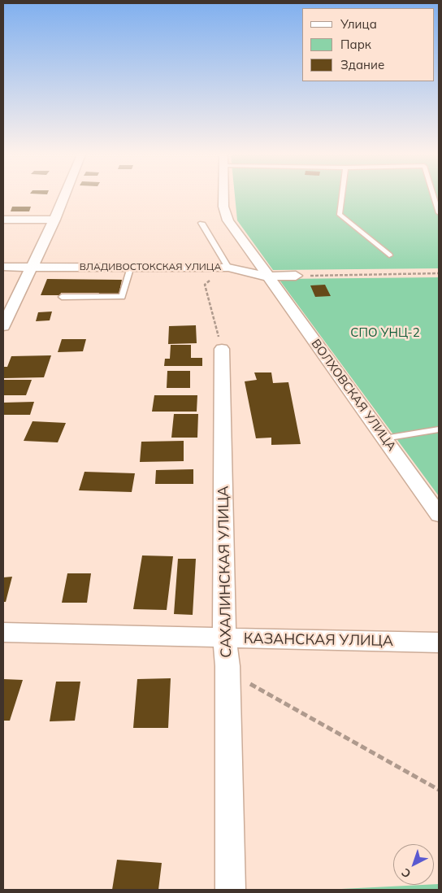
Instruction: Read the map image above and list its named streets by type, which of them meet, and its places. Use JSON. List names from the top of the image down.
{
  "streets": {
    "street": [
      "ВЛАДИВОСТОКСКАЯ УЛИЦА",
      "ВОЛХОВСКАЯ УЛИЦА",
      "САХАЛИНСКАЯ УЛИЦА",
      "КАЗАНСКАЯ УЛИЦА"
    ]
  },
  "crossings": [
    ["ВЛАДИВОСТОКСКАЯ УЛИЦА", "ВОЛХОВСКАЯ УЛИЦА"],
    ["САХАЛИНСКАЯ УЛИЦА", "КАЗАНСКАЯ УЛИЦА"]
  ],
  "parks": ["СПО УНЦ-2"],
  "legend": ["Улица", "Парк", "Здание"],
  "north": "bottom left"
}
